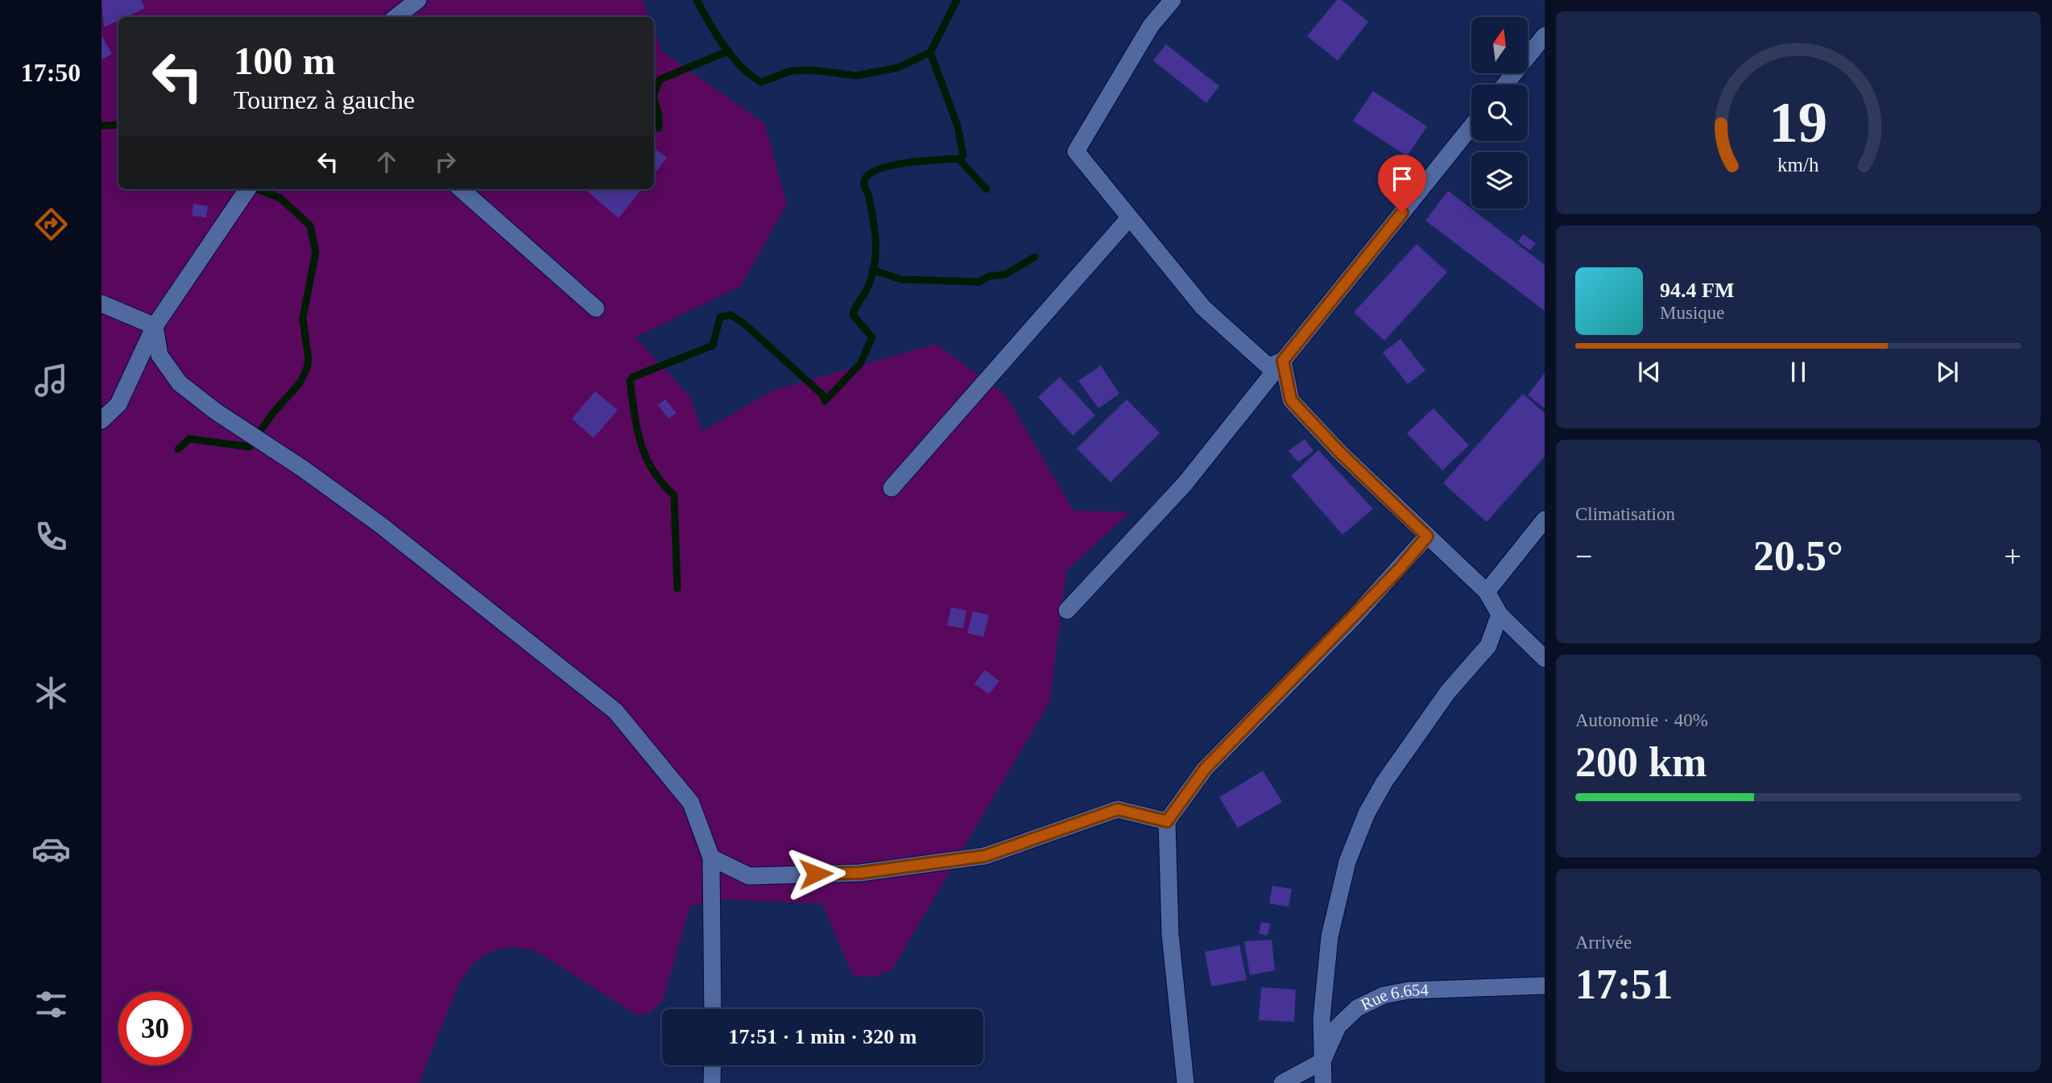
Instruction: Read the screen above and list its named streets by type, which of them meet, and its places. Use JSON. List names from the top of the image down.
{
  "streets": {
    "street": ["Rue 6.654"]
  },
  "north": "top",
  "page": {
    "tabs": "17:50",
    "turn": ["100 m", "Tournez à gauche"],
    "song": ["94.4 FM", "Musique"],
    "tile": [
      "Climatisation",
      ["Autonomie · 40%", "200 km"],
      ["Arrivée", "17:51"]
    ],
    "heat": ["−", "20.5°", "+"],
    "limit": "30",
    "trip": "17:51 · 1 min · 320 m",
    "gauge": ["19", "km/h"]
  }
}
